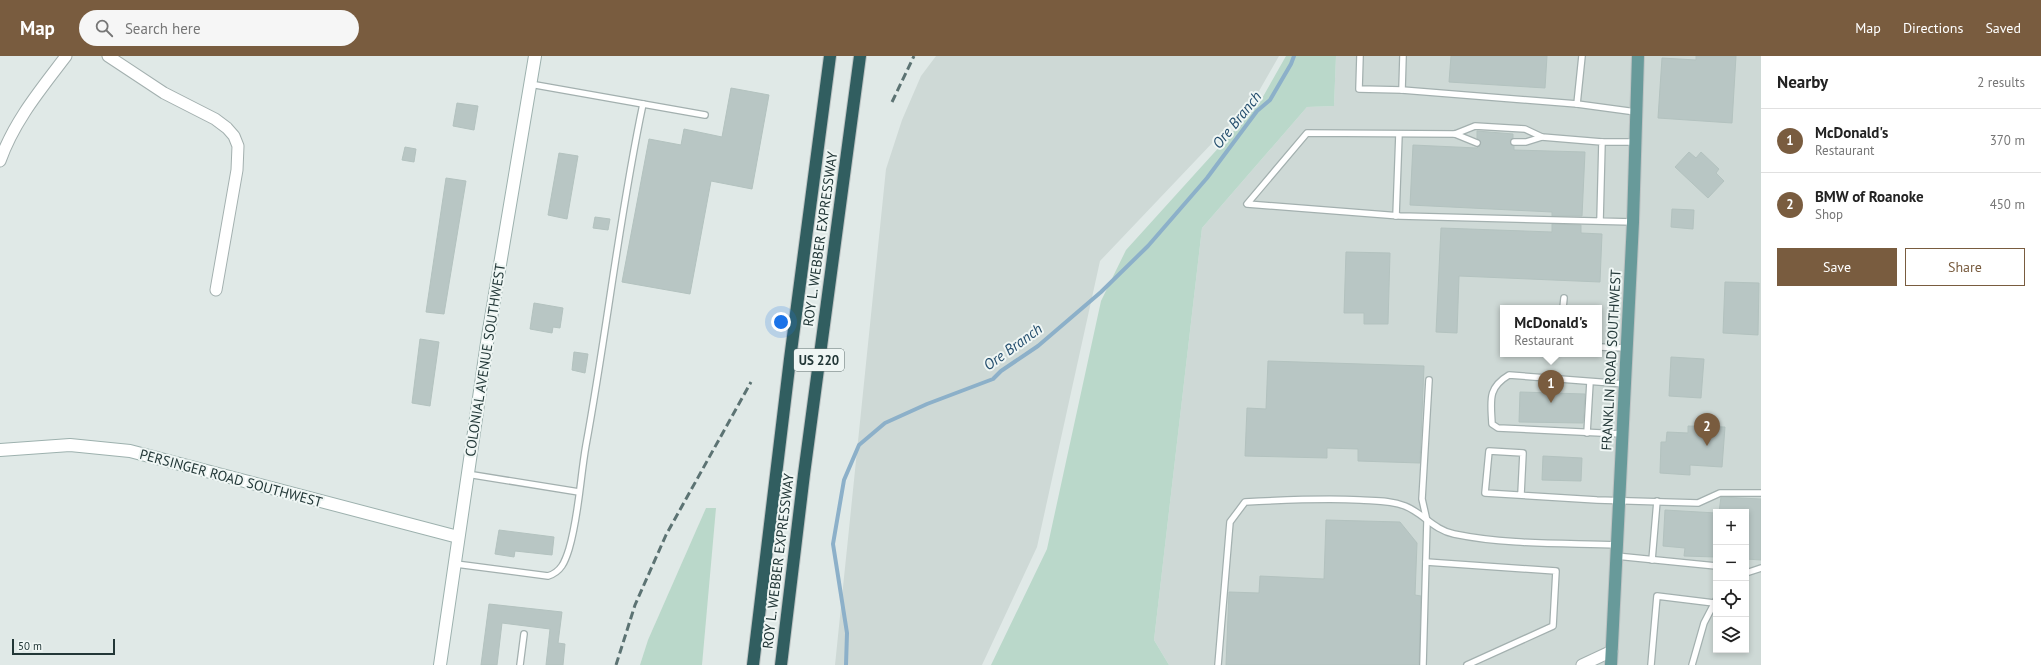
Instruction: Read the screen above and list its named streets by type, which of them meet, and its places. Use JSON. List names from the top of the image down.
{
  "streets": {
    "highway": ["ROY L. WEBBER EXPRESSWAY", "US 220"],
    "main road": ["COLONIAL AVENUE SOUTHWEST", "FRANKLIN ROAD SOUTHWEST", "PERSINGER ROAD SOUTHWEST"]
  },
  "crossings": [
    ["COLONIAL AVENUE SOUTHWEST", "PERSINGER ROAD SOUTHWEST"]
  ],
  "water": ["Ore Branch"],
  "scale_bar": "50 m",
  "page": {
    "header": "Map",
    "search": "Search here",
    "nav": ["Map", "Directions", "Saved"],
    "heading": ["Nearby", "2 results"],
    "list": [
      {
        "mark": "1",
        "name": "McDonald's",
        "note": "Restaurant",
        "value": "370 m"
      },
      {
        "mark": "2",
        "name": "BMW of Roanoke",
        "note": "Shop",
        "value": "450 m"
      }
    ],
    "buttons": ["Save", "Share"],
    "popup": ["McDonald's", "Restaurant"],
    "pins": ["1", "2"],
    "map_buttons": ["+", "−"],
    "scale": "50 m"
  }
}
